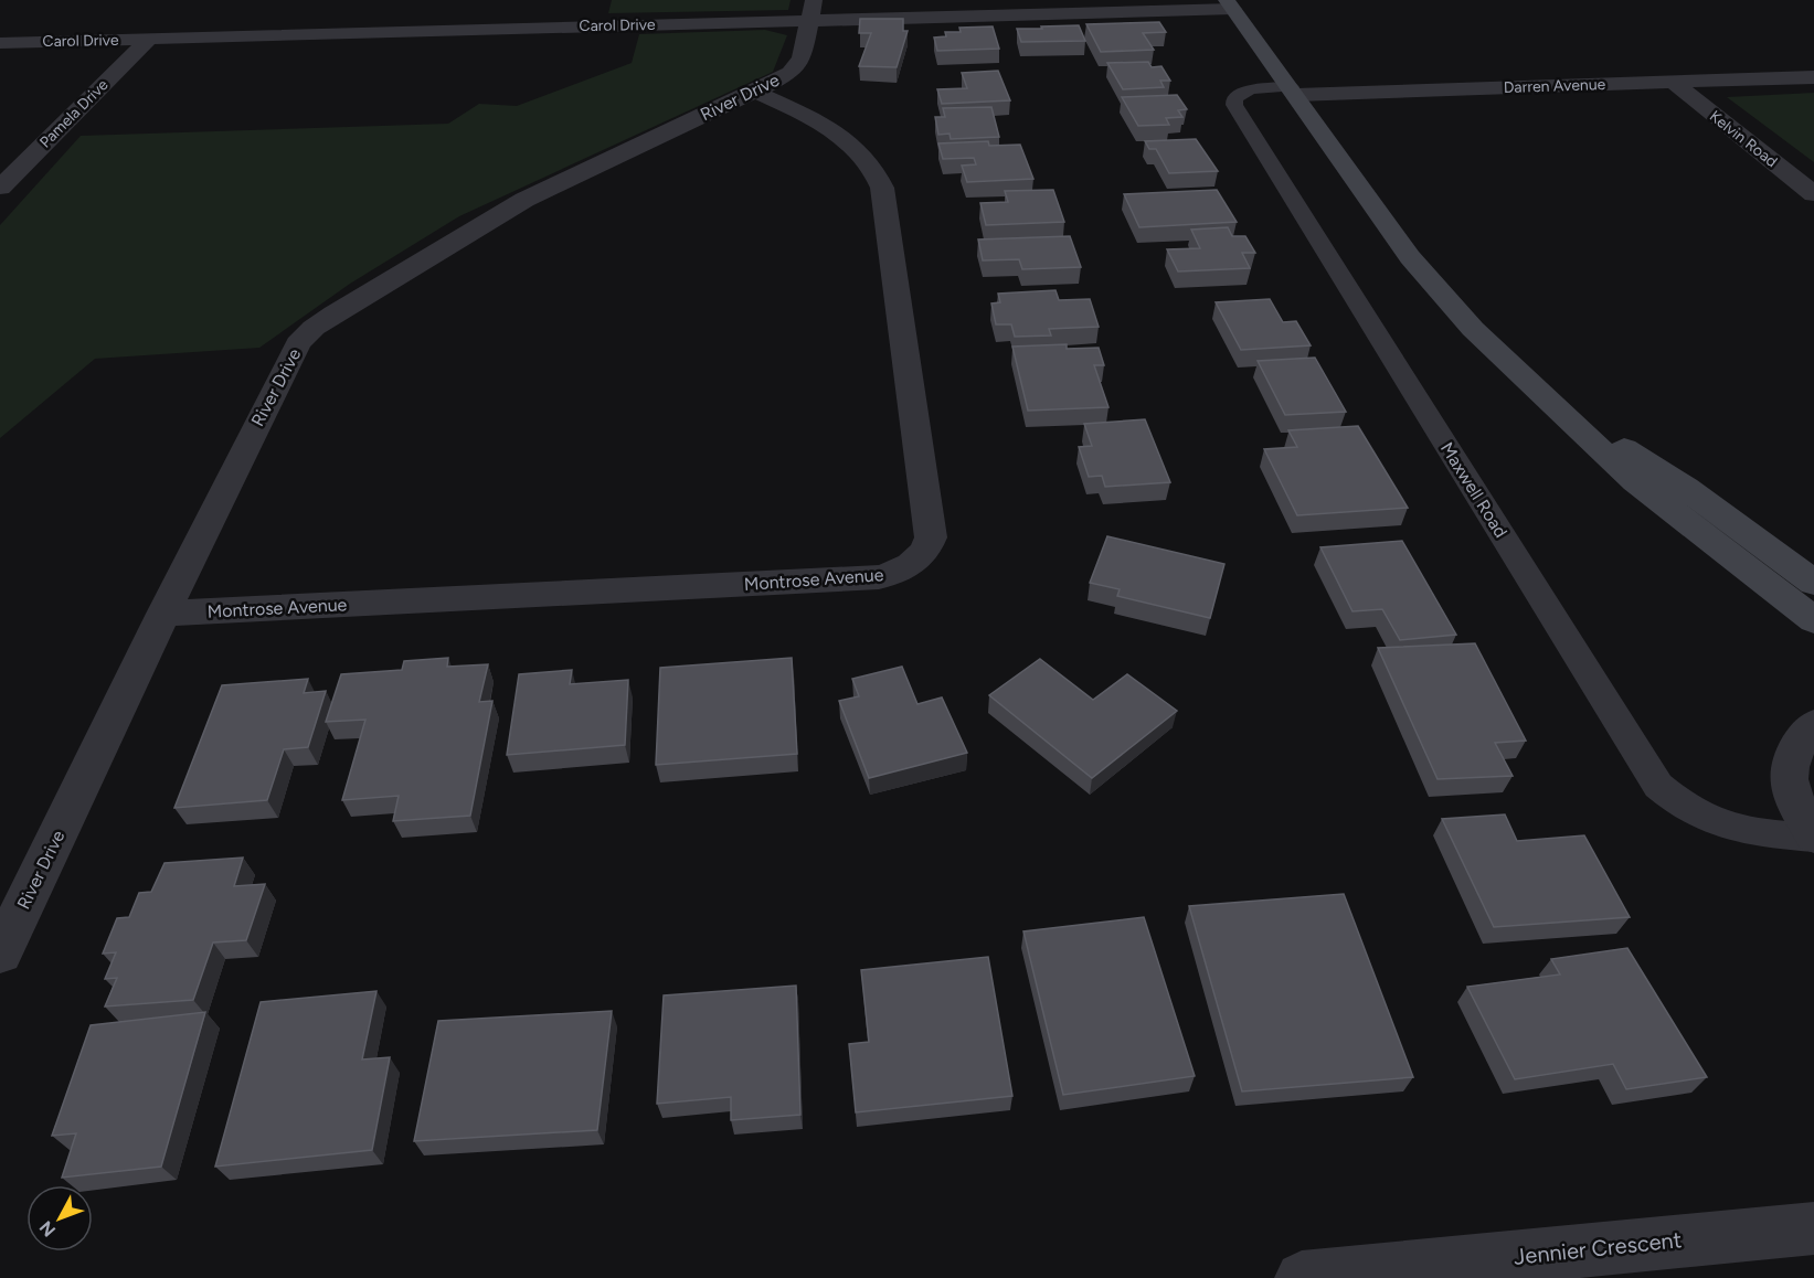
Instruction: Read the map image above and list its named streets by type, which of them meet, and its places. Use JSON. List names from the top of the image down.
{
  "streets": {
    "street": [
      "Carol Drive",
      "Darren Avenue",
      "River Drive",
      "Pamela Drive",
      "Kelvin Road",
      "Montrose Avenue",
      "Jennier Crescent"
    ],
    "lane": ["Maxwell Road"]
  },
  "crossings": [
    ["Carol Drive", "River Drive"],
    ["Carol Drive", "Pamela Drive"],
    ["Darren Avenue", "Kelvin Road"],
    ["Darren Avenue", "Maxwell Road"],
    ["River Drive", "Montrose Avenue"]
  ],
  "north": "bottom left"
}
